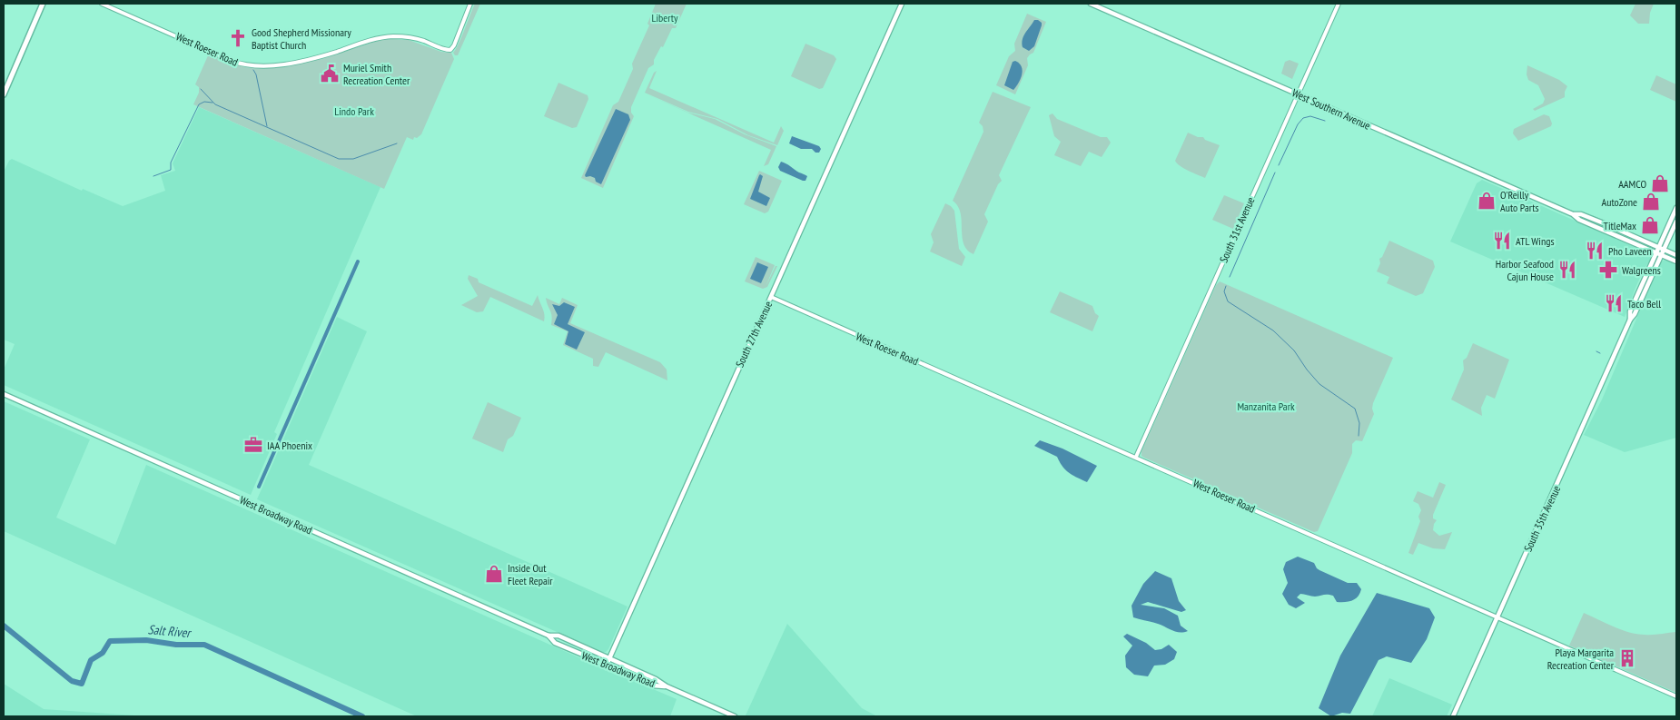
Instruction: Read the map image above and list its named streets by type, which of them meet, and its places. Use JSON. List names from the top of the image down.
{
  "streets": {
    "main road": [
      "West Southern Avenue",
      "South 27th Avenue",
      "West Broadway Road",
      "South 35th Avenue"
    ],
    "street": ["West Roeser Road", "South 31st Avenue"]
  },
  "crossings": [
    ["West Roeser Road", "South 31st Avenue"],
    ["West Roeser Road", "South 27th Avenue"],
    ["West Roeser Road", "South 35th Avenue"],
    ["West Southern Avenue", "South 31st Avenue"],
    ["West Southern Avenue", "South 35th Avenue"],
    ["South 27th Avenue", "West Broadway Road"]
  ],
  "water": ["Salt River"],
  "parks": ["Liberty", "Lindo Park", "Manzanita Park"],
  "places": {
    "church": ["Good Shepherd Missionary Baptist Church"],
    "public building": ["Muriel Smith Recreation Center"],
    "shop": [
      "AAMCO",
      "O'Reilly Auto Parts",
      "AutoZone",
      "TitleMax",
      "Inside Out Fleet Repair"
    ],
    "restaurant": [
      "ATL Wings",
      "Pho Laveen",
      "Harbor Seafood Cajun House",
      "Taco Bell"
    ],
    "pharmacy": ["Walgreens"],
    "office": ["IAA Phoenix"],
    "building": ["Playa Margarita Recreation Center"]
  }
}
